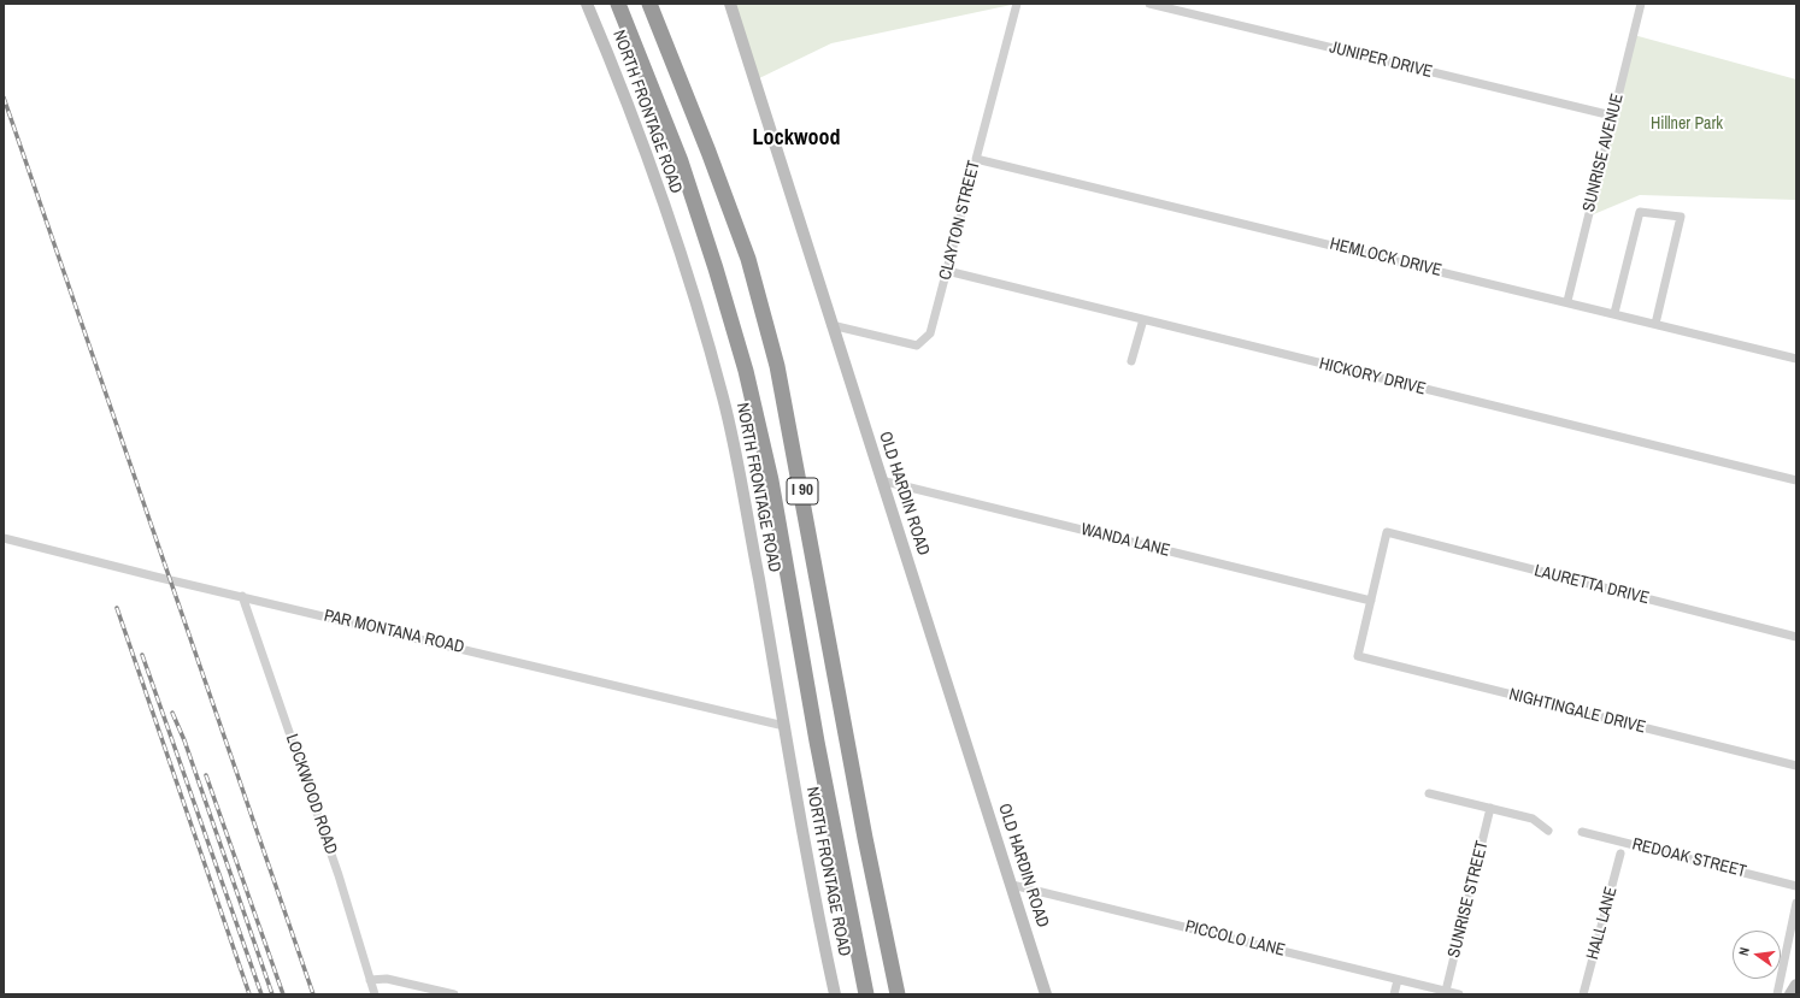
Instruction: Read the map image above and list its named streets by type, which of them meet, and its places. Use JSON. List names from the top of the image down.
{
  "streets": {
    "highway": ["I 90"],
    "main road": ["NORTH FRONTAGE ROAD", "OLD HARDIN ROAD"],
    "street": [
      "JUNIPER DRIVE",
      "SUNRISE AVENUE",
      "CLAYTON STREET",
      "HEMLOCK DRIVE",
      "HICKORY DRIVE",
      "WANDA LANE",
      "LAURETTA DRIVE",
      "PAR MONTANA ROAD",
      "NIGHTINGALE DRIVE",
      "LOCKWOOD ROAD",
      "REDOAK STREET",
      "SUNRISE STREET",
      "HALL LANE",
      "PICCOLO LANE"
    ]
  },
  "crossings": [
    ["JUNIPER DRIVE", "SUNRISE AVENUE"],
    ["NORTH FRONTAGE ROAD", "PAR MONTANA ROAD"],
    ["SUNRISE AVENUE", "HEMLOCK DRIVE"],
    ["CLAYTON STREET", "HEMLOCK DRIVE"],
    ["CLAYTON STREET", "HICKORY DRIVE"],
    ["CLAYTON STREET", "OLD HARDIN ROAD"],
    ["OLD HARDIN ROAD", "WANDA LANE"],
    ["OLD HARDIN ROAD", "PICCOLO LANE"],
    ["WANDA LANE", "LAURETTA DRIVE"],
    ["WANDA LANE", "NIGHTINGALE DRIVE"],
    ["LAURETTA DRIVE", "NIGHTINGALE DRIVE"],
    ["PAR MONTANA ROAD", "LOCKWOOD ROAD"],
    ["SUNRISE STREET", "PICCOLO LANE"]
  ],
  "districts": ["Lockwood"],
  "parks": ["Hillner Park"],
  "north": "left"
}
